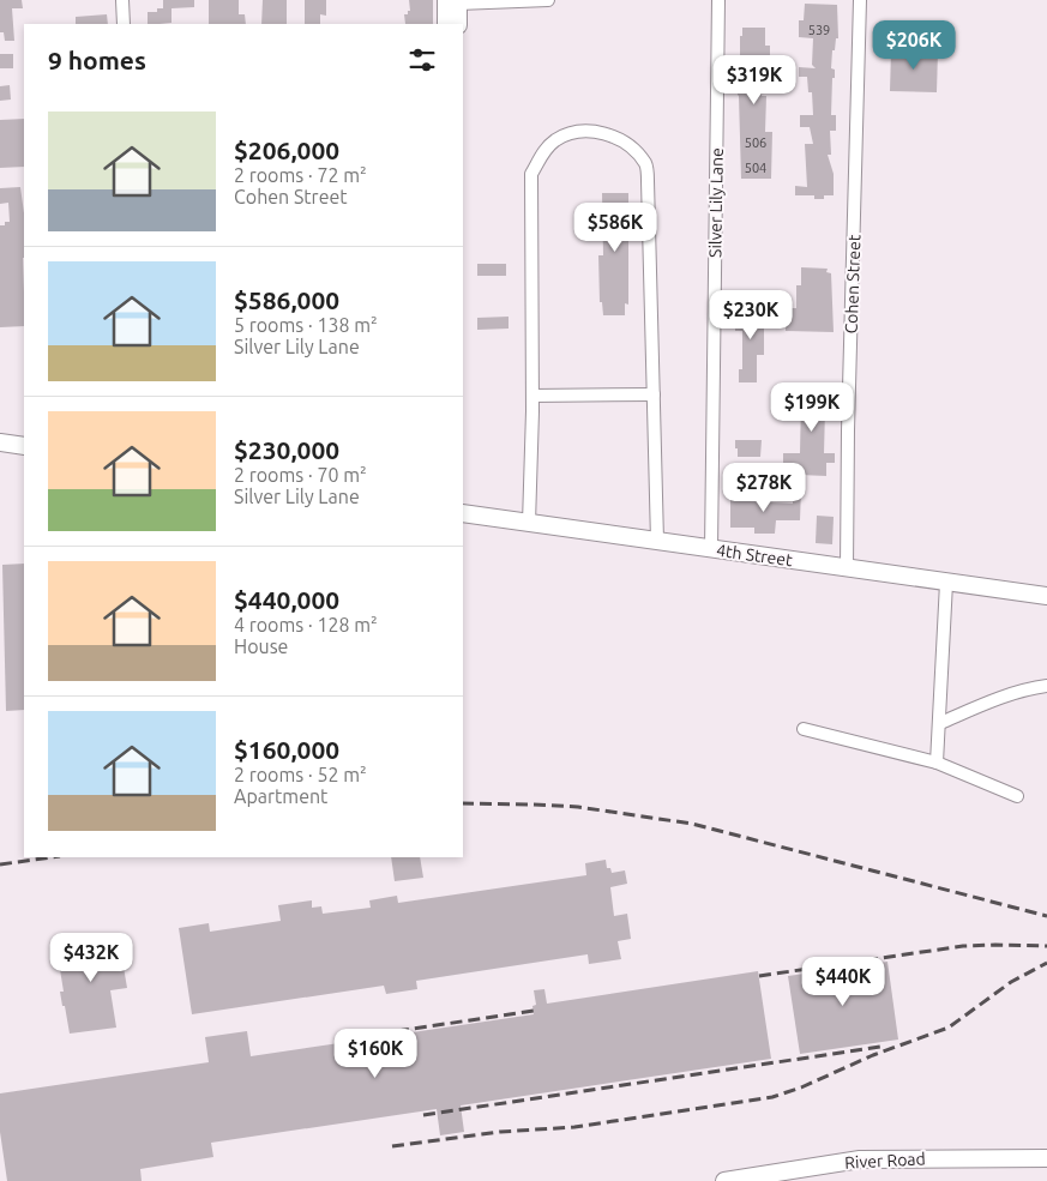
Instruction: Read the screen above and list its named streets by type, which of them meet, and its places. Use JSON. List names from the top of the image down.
{
  "streets": {
    "main road": ["4th Street", "River Road"],
    "street": ["Silver Lily Lane", "Cohen Street"]
  },
  "crossings": [
    ["Silver Lily Lane", "4th Street"],
    ["Cohen Street", "4th Street"]
  ],
  "house_numbers": ["539", "506", "504"],
  "page": {
    "price": [
      "$206K",
      "$319K",
      "$586K",
      "$230K",
      "$199K",
      "$278K",
      "$432K",
      "$440K",
      "$160K"
    ],
    "heading": "9 homes",
    "list": [
      {
        "name": "$206,000",
        "note": "2 rooms · 72 m² · Cohen Street"
      },
      {
        "name": "$586,000",
        "note": "5 rooms · 138 m² · Silver Lily Lane"
      },
      {
        "name": "$230,000",
        "note": "2 rooms · 70 m² · Silver Lily Lane"
      },
      {
        "name": "$440,000",
        "note": "4 rooms · 128 m² · House"
      },
      {
        "name": "$160,000",
        "note": "2 rooms · 52 m² · Apartment"
      }
    ]
  }
}
